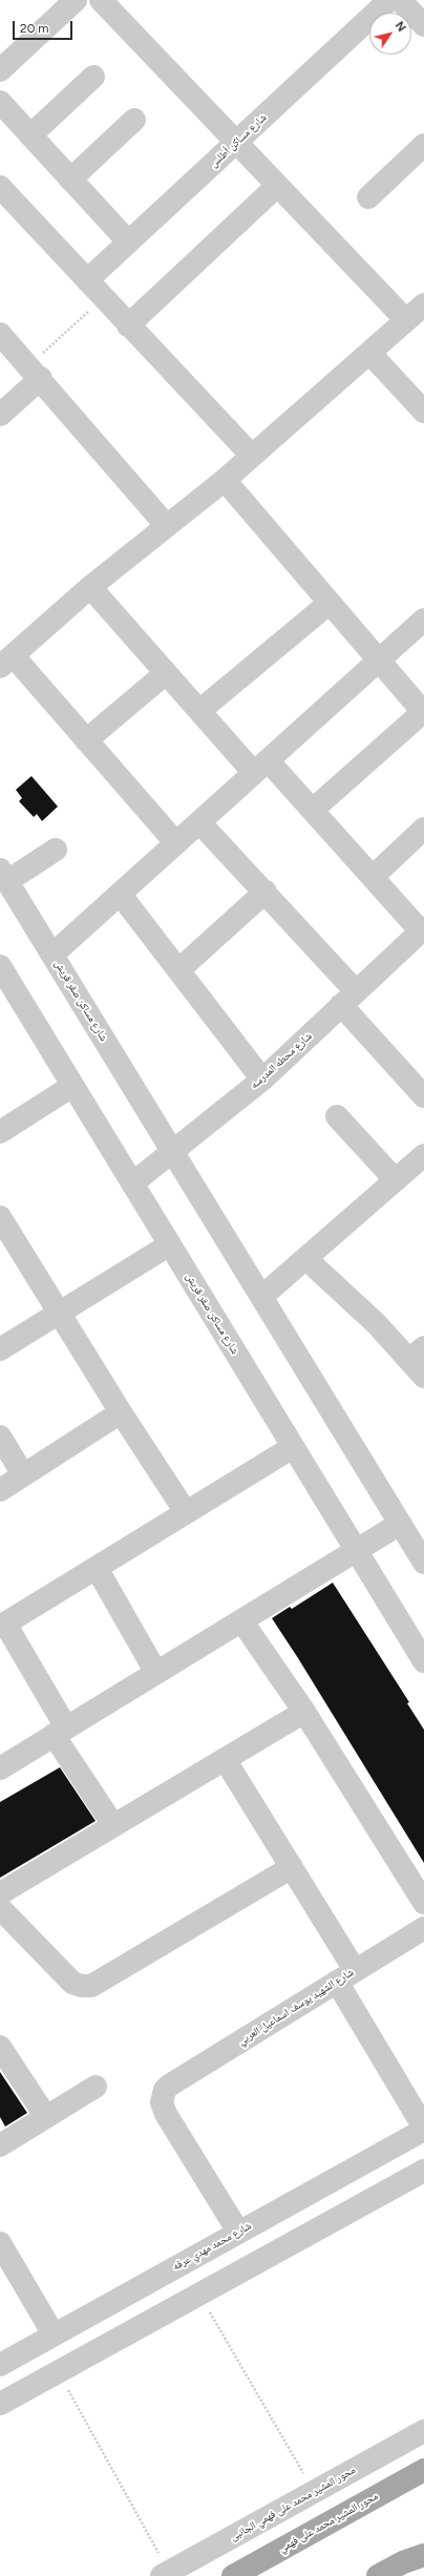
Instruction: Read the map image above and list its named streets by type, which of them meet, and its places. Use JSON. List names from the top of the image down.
{
  "streets": {
    "main road": ["محور المشير محمد على فهمي"],
    "street": [
      "شارع مساكن أطلس",
      "شارع مساكن صقر قريش",
      "شارع محطه المدرسه",
      "شارع الشهيد يوسف اسماعيل العربي",
      "شارع محمد مهدي عرفه",
      "محور المشير محمد على فهمي الجانبى"
    ]
  },
  "crossings": [
    ["شارع مساكن صقر قريش", "شارع محطه المدرسه"],
    ["شارع الشهيد يوسف اسماعيل العربي", "شارع محمد مهدي عرفه"]
  ],
  "scale_bar": "20 m",
  "north": "top right"
}
